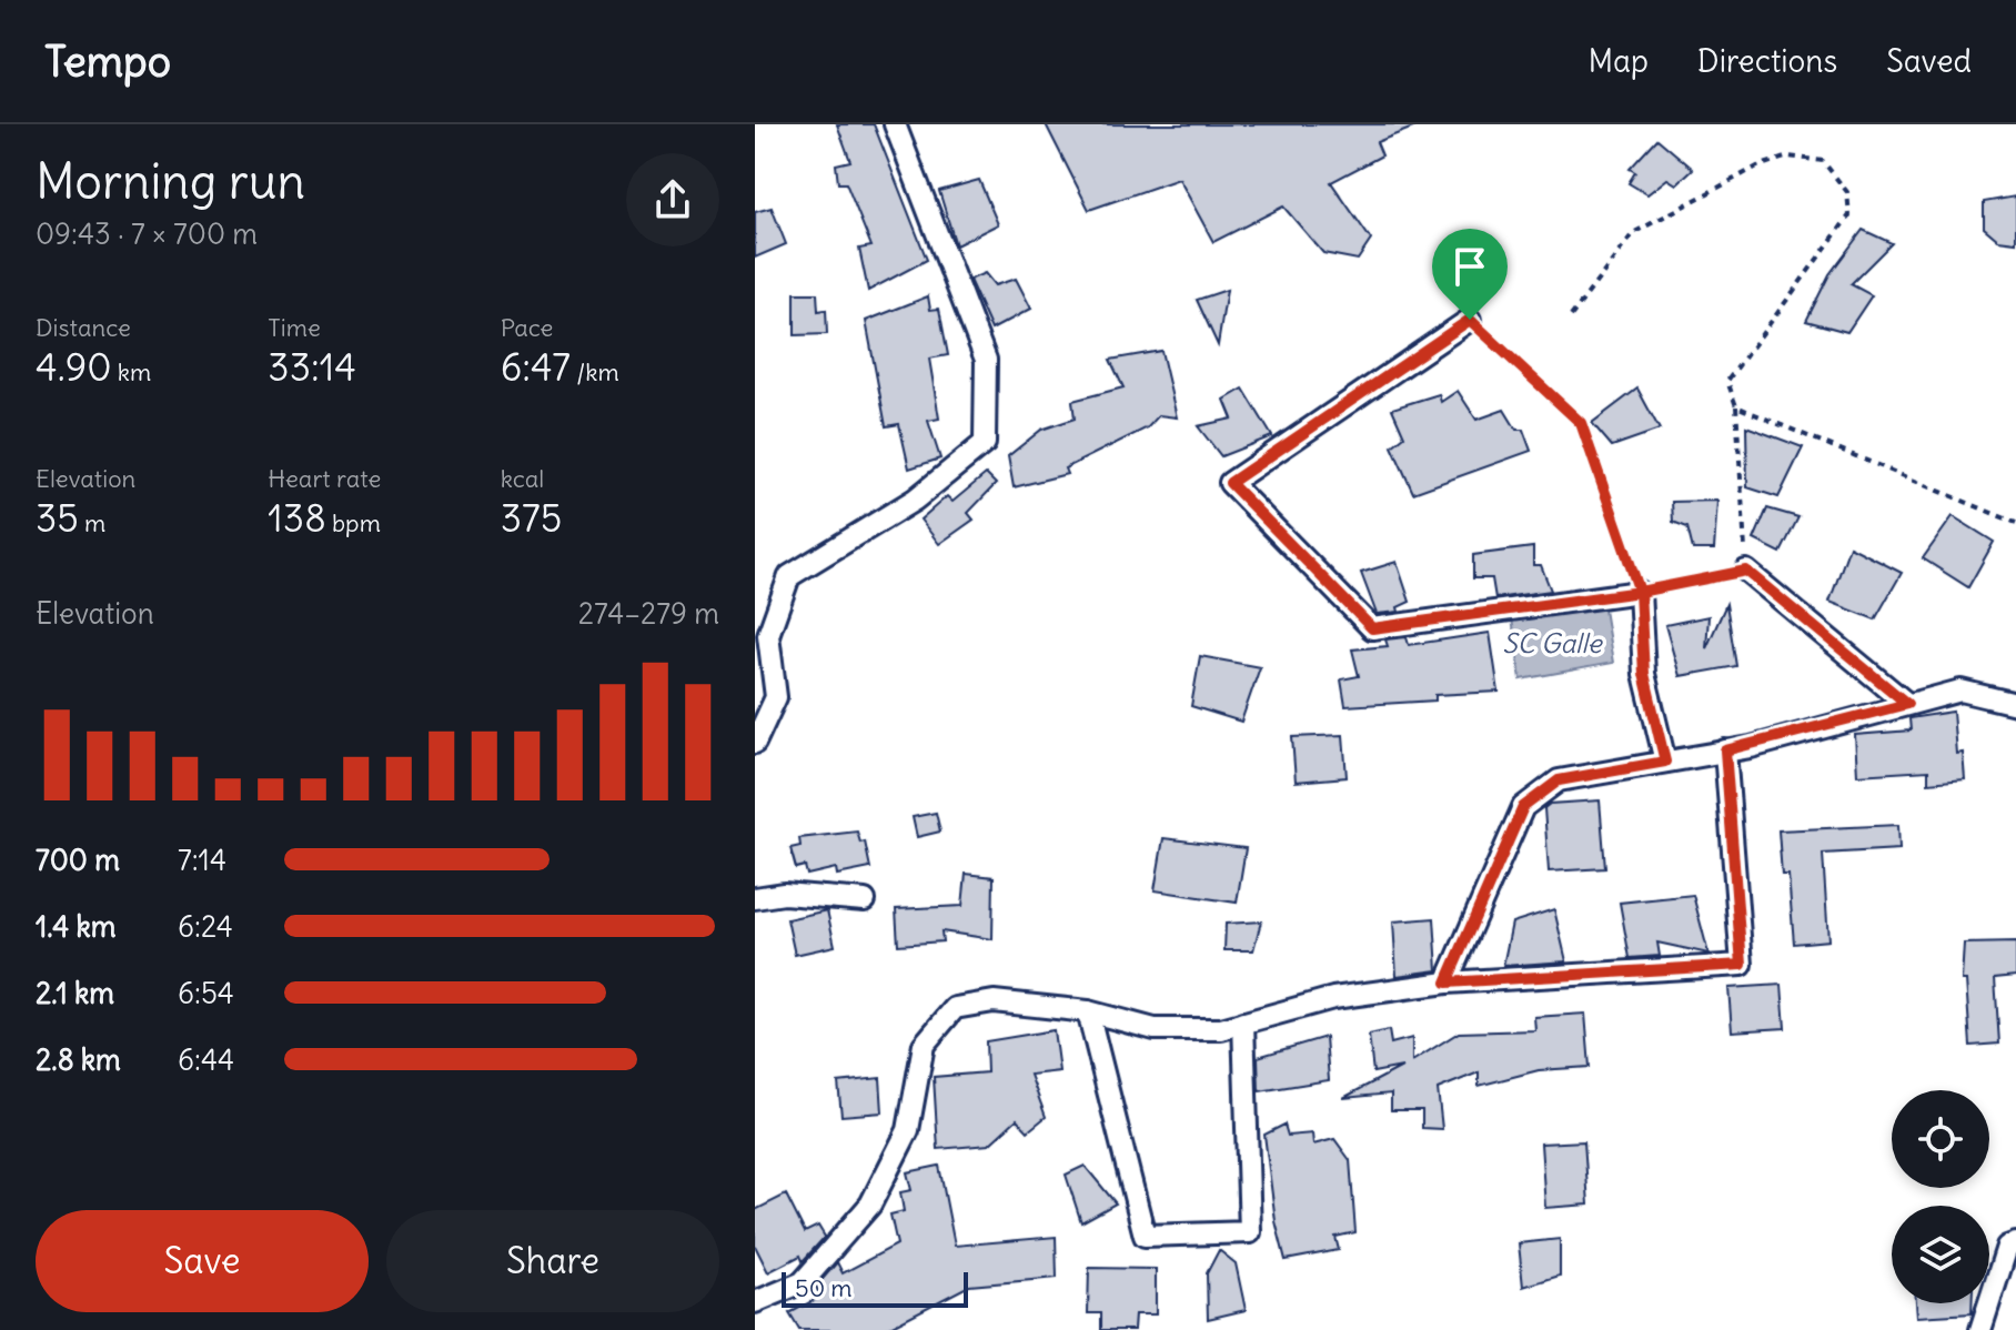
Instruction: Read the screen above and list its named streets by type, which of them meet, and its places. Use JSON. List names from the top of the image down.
{
  "water": ["SC Galle"],
  "scale_bar": "50 m",
  "page": {
    "header": "Tempo",
    "nav": ["Map", "Directions", "Saved"],
    "heading": ["Morning run", "09:43 · 7 × 700 m"],
    "stats": [
      ["Distance", "4.90 km"],
      ["Time", "33:14"],
      ["Pace", "6:47 /km"],
      ["Elevation", "35 m"],
      ["Heart rate", "138 bpm"],
      ["kcal", "375"]
    ],
    "chart": ["Elevation", "274–279 m"],
    "list": [
      {
        "name": "700 m",
        "note": "7:14"
      },
      {
        "name": "1.4 km",
        "note": "6:24"
      },
      {
        "name": "2.1 km",
        "note": "6:54"
      },
      {
        "name": "2.8 km",
        "note": "6:44"
      }
    ],
    "buttons": ["Save", "Share"],
    "scale": "50 m"
  }
}
